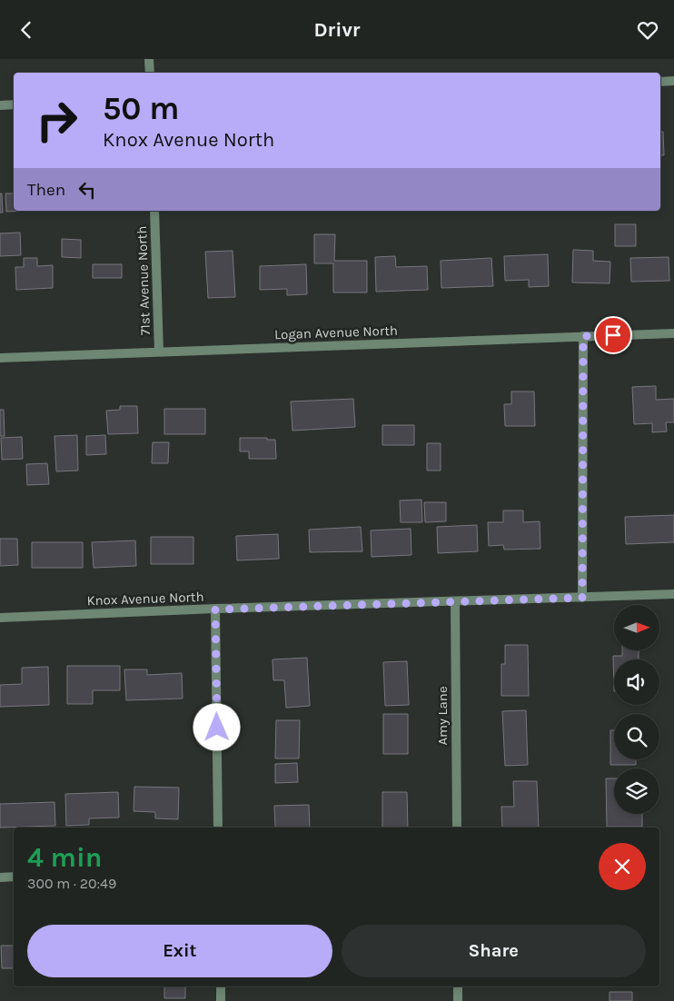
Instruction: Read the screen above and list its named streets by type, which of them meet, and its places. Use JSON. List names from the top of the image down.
{
  "streets": {
    "street": [
      "71st Avenue North",
      "Logan Avenue North",
      "Knox Avenue North",
      "Amy Lane"
    ]
  },
  "crossings": [
    ["71st Avenue North", "Logan Avenue North"],
    ["Knox Avenue North", "Amy Lane"]
  ],
  "north": "right",
  "page": {
    "header": "Drivr",
    "turn": ["50 m", "Knox Avenue North"],
    "then": "Then",
    "heading": ["4 min", "300 m · 20:49"],
    "buttons": ["Exit", "Share"]
  }
}
